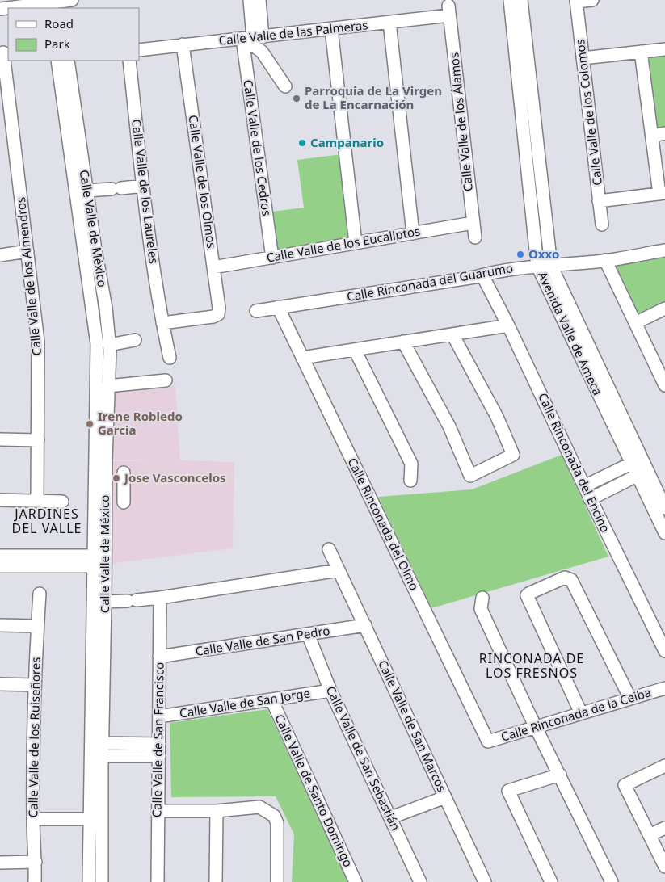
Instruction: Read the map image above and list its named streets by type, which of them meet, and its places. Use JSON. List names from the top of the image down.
{
  "streets": {
    "street": [
      "Calle Valle de las Palmeras",
      "Calle Valle de los Colomos",
      "Calle Valle de los Álamos",
      "Calle Valle de los Cedros",
      "Calle Valle de los Olmos",
      "Calle Valle de los Laureles",
      "Calle Valle de México",
      "Calle Valle de los Eucaliptos",
      "Calle Valle de los Almendros",
      "Calle Rinconada del Guarumo",
      "Avenida Valle de Ameca",
      "Calle Rinconada del Encino",
      "Calle Rinconada del Olmo",
      "Calle Valle de San Pedro",
      "Calle Valle de San Jorge",
      "Calle Rinconada de la Ceiba",
      "Calle Valle de San Marcos",
      "Calle Valle de los Ruiseñores",
      "Calle Valle de San Francisco",
      "Calle Valle de San Sebastián",
      "Calle Valle de Santo Domingo"
    ]
  },
  "crossings": [
    ["Calle Valle de las Palmeras", "Calle Valle de los Álamos"],
    ["Calle Valle de las Palmeras", "Calle Valle de los Cedros"],
    ["Calle Valle de las Palmeras", "Calle Valle de los Olmos"],
    ["Calle Valle de los Álamos", "Calle Valle de los Eucaliptos"],
    ["Calle Valle de los Cedros", "Calle Valle de los Eucaliptos"],
    ["Calle Valle de los Olmos", "Calle Valle de los Laureles"],
    ["Calle Valle de los Olmos", "Calle Valle de los Eucaliptos"],
    ["Calle Rinconada del Guarumo", "Avenida Valle de Ameca"],
    ["Calle Rinconada del Guarumo", "Calle Rinconada del Encino"],
    ["Calle Rinconada del Guarumo", "Calle Rinconada del Olmo"],
    ["Calle Rinconada del Olmo", "Calle Rinconada de la Ceiba"],
    ["Calle Valle de San Pedro", "Calle Valle de San Marcos"],
    ["Calle Valle de San Pedro", "Calle Valle de San Francisco"],
    ["Calle Valle de San Pedro", "Calle Valle de San Sebastián"],
    ["Calle Valle de San Jorge", "Calle Valle de San Francisco"],
    ["Calle Valle de San Jorge", "Calle Valle de San Sebastián"],
    ["Calle Valle de San Jorge", "Calle Valle de Santo Domingo"]
  ],
  "districts": ["JARDINES DEL VALLE", "RINCONADA DE LOS FRESNOS"],
  "places": [
    "Parroquia de La Virgen de La Encarnación",
    "Campanario",
    "Oxxo",
    "Irene Robledo Garcia",
    "Jose Vasconcelos"
  ],
  "legend": ["Road", "Park"]
}
